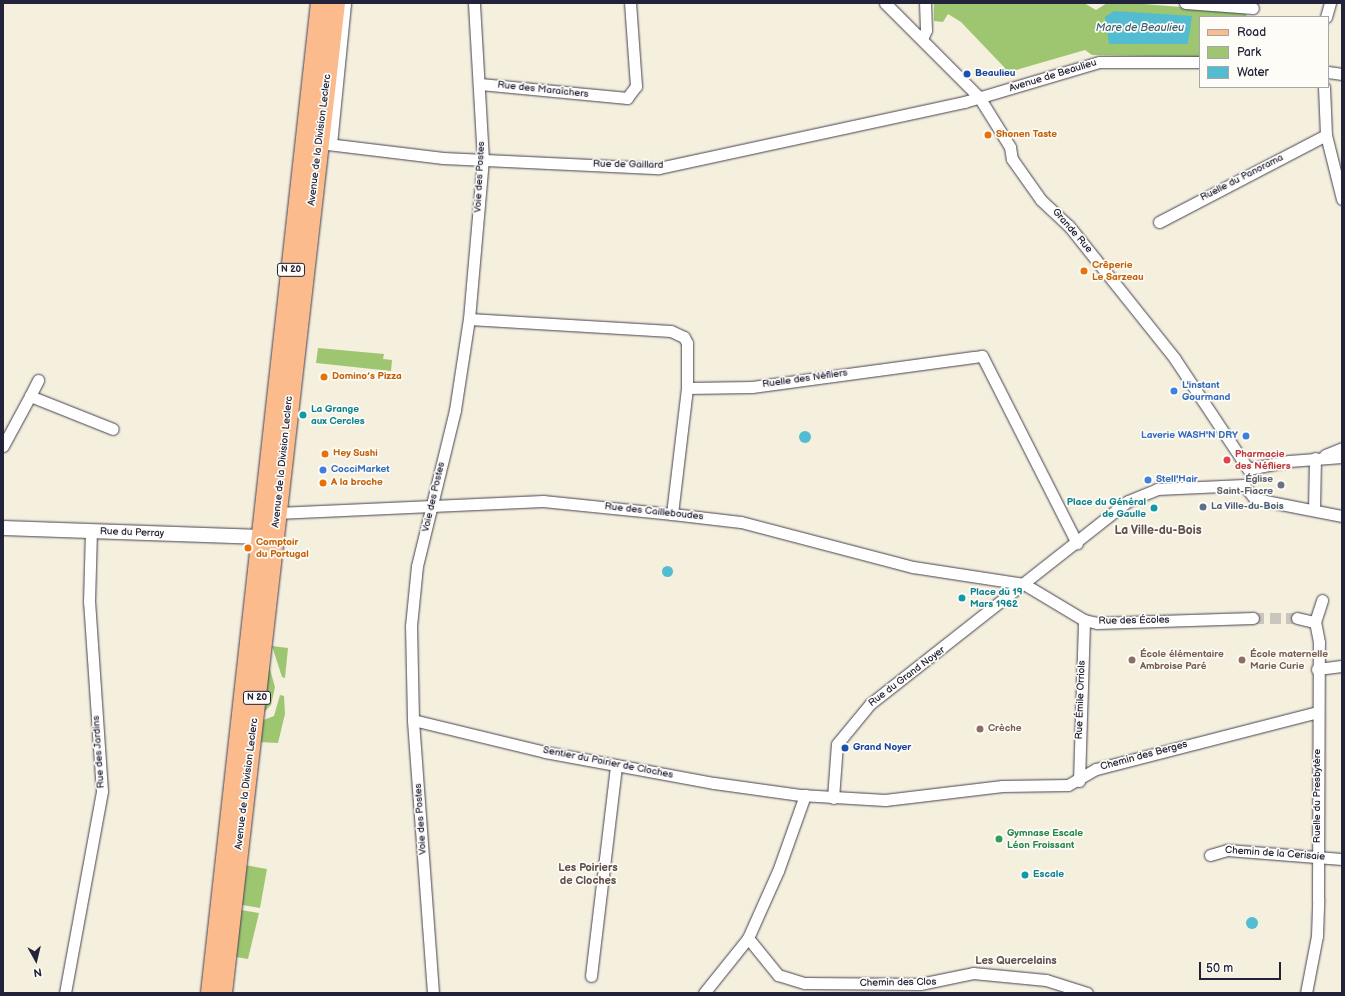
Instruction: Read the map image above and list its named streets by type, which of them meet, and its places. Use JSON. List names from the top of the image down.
{
  "streets": {
    "main road": ["Avenue de la Division Leclerc", "N 20"],
    "street": [
      "Avenue de Beaulieu",
      "Rue des Maraîchers",
      "Rue de Gaillard",
      "Voie des Postes",
      "Ruelle du Panorama",
      "Grande Rue",
      "Ruelle des Néfliers",
      "Rue des Cailleboudes",
      "Rue du Perray",
      "Rue des Écoles",
      "Rue du Grand Noyer",
      "Rue Émile Orriols",
      "Rue des Jardins",
      "Chemin des Berges",
      "Sentier du Poirier de Cloches",
      "Ruelle du Presbytère",
      "Chemin de la Cerisaie",
      "Chemin des Clos"
    ]
  },
  "crossings": [
    ["Avenue de Beaulieu", "Rue de Gaillard"],
    ["Avenue de Beaulieu", "Grande Rue"],
    ["Rue des Maraîchers", "Voie des Postes"],
    ["Avenue de la Division Leclerc", "Rue de Gaillard"],
    ["Avenue de la Division Leclerc", "Rue des Cailleboudes"],
    ["Avenue de la Division Leclerc", "Rue du Perray"],
    ["Rue de Gaillard", "Voie des Postes"],
    ["Rue de Gaillard", "Grande Rue"],
    ["Voie des Postes", "Rue des Cailleboudes"],
    ["Voie des Postes", "Sentier du Poirier de Cloches"],
    ["Ruelle des Néfliers", "Rue du Grand Noyer"],
    ["Rue des Cailleboudes", "Rue des Écoles"],
    ["Rue des Cailleboudes", "Rue du Grand Noyer"],
    ["Rue du Perray", "Rue des Jardins"],
    ["Rue des Écoles", "Rue du Grand Noyer"],
    ["Rue des Écoles", "Rue Émile Orriols"],
    ["Rue du Grand Noyer", "Chemin des Berges"],
    ["Rue Émile Orriols", "Chemin des Berges"],
    ["Chemin des Berges", "Sentier du Poirier de Cloches"],
    ["Chemin des Berges", "Ruelle du Presbytère"],
    ["Ruelle du Presbytère", "Chemin de la Cerisaie"]
  ],
  "districts": ["La Ville-du-Bois", "Les Poiriers de Cloches", "Les Quercelains"],
  "water": ["Mare de Beaulieu"],
  "places": [
    "Beaulieu",
    "Shonen Taste",
    "Crêperie Le Sarzeau",
    "Domino’s Pizza",
    "L'instant Gourmand",
    "La Grange aux Cercles",
    "Laverie WASH'N DRY",
    "Hey Sushi",
    "Pharmacie des Néfliers",
    "CocciMarket",
    "Stell'Hair",
    "A la broche",
    "Église Saint-Fiacre",
    "La Ville-du-Bois",
    "Place du Général de Gaulle",
    "Comptoir du Portugal",
    "Place du 19 Mars 1962",
    "École élémentaire Ambroise Paré",
    "École maternelle Marie Curie",
    "Crèche",
    "Grand Noyer",
    "Gymnase Escale Léon Froissant",
    "Escale"
  ],
  "legend": ["Road", "Park", "Water"],
  "scale_bar": "50 m",
  "north": "bottom"
}
